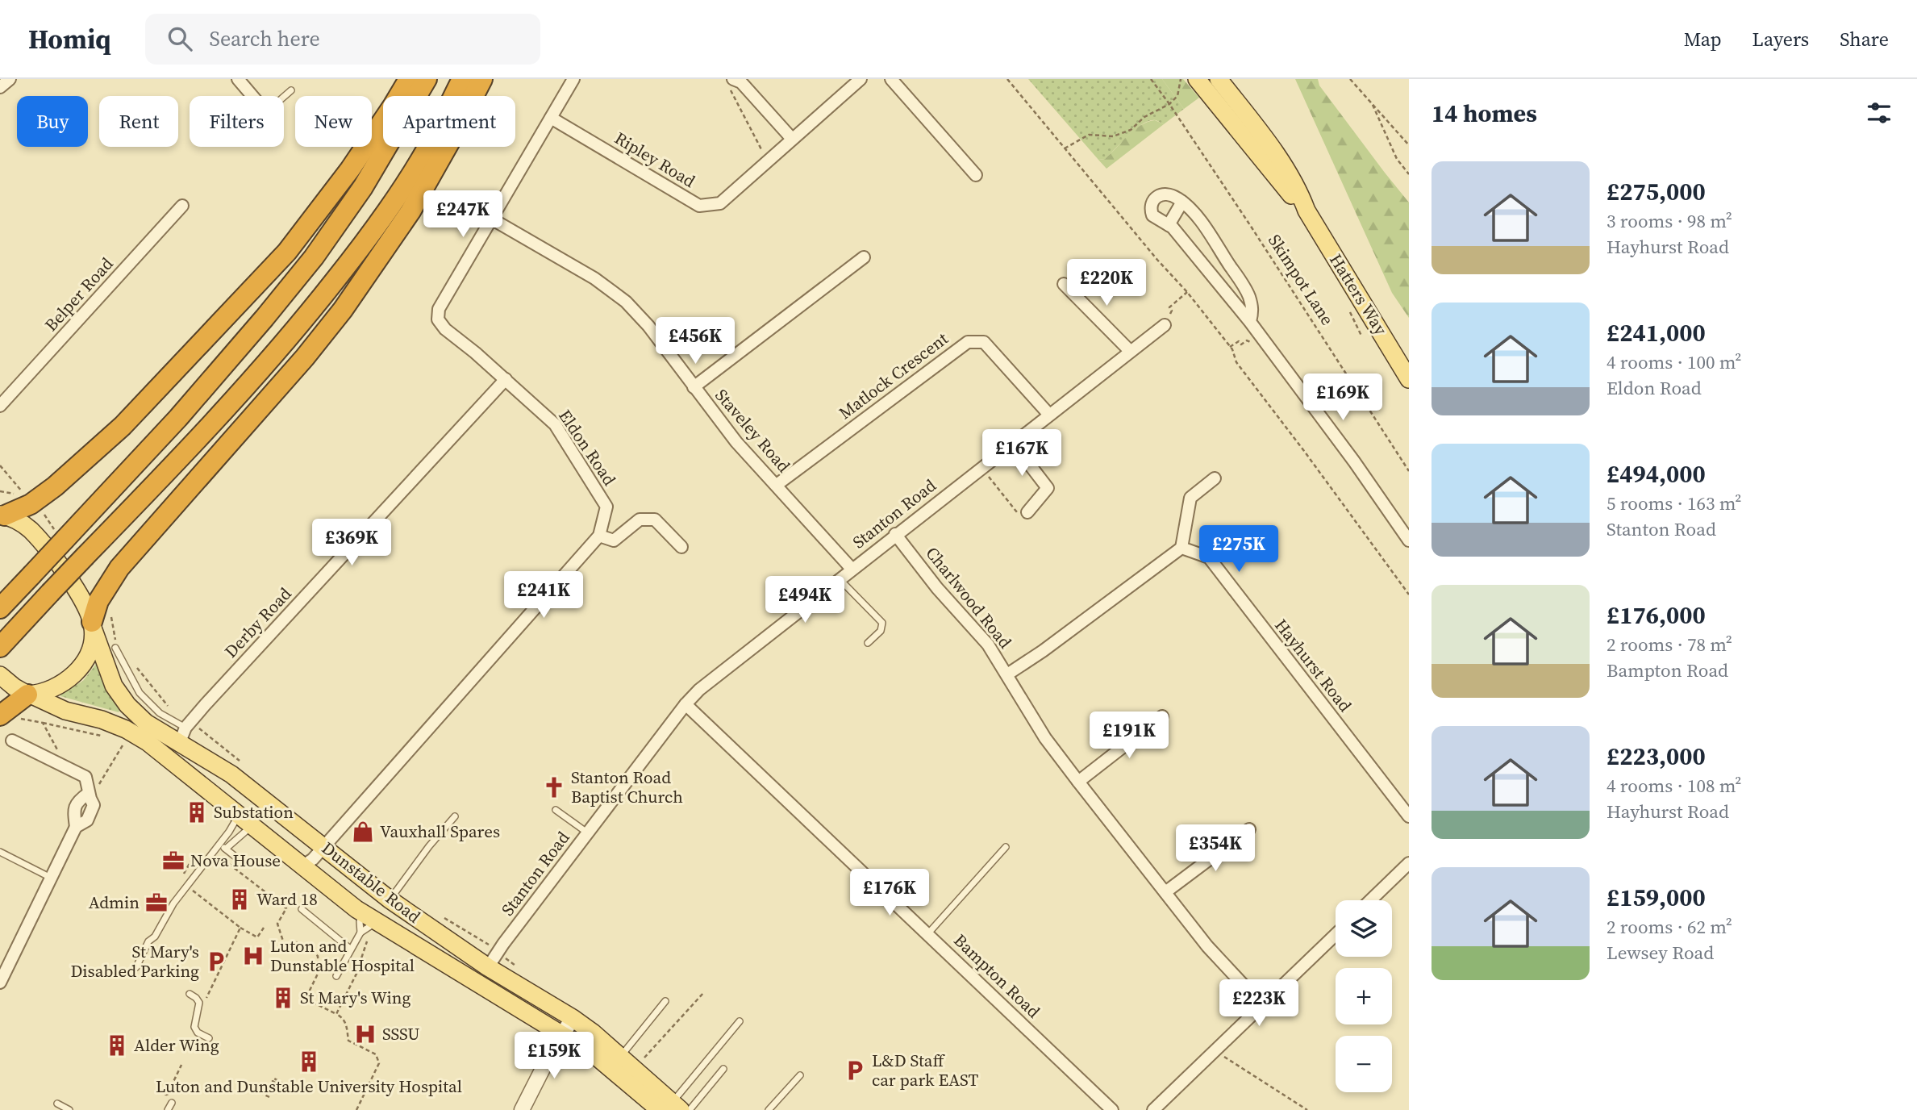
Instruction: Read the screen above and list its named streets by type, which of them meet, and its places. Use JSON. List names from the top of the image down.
{
  "streets": {
    "main road": ["Hatters Way", "Dunstable Road"],
    "street": [
      "Ripley Road",
      "Belper Road",
      "Matlock Crescent",
      "Staveley Road",
      "Eldon Road",
      "Stanton Road",
      "Charlwood Road",
      "Derby Road",
      "Hayhurst Road",
      "Bampton Road"
    ],
    "path": ["Skimpot Lane"]
  },
  "crossings": [
    ["Ripley Road", "Eldon Road"],
    ["Matlock Crescent", "Staveley Road"],
    ["Matlock Crescent", "Stanton Road"],
    ["Staveley Road", "Eldon Road"],
    ["Staveley Road", "Stanton Road"],
    ["Eldon Road", "Derby Road"],
    ["Eldon Road", "Dunstable Road"],
    ["Stanton Road", "Charlwood Road"],
    ["Stanton Road", "Dunstable Road"],
    ["Stanton Road", "Bampton Road"],
    ["Derby Road", "Dunstable Road"]
  ],
  "places": {
    "church": ["Stanton Road Baptist Church"],
    "building": [
      "Substation",
      "Ward 18",
      "St Mary's Wing",
      "Alder Wing",
      "Luton and Dunstable University Hospital"
    ],
    "shop": ["Vauxhall Spares"],
    "office": ["Nova House", "Admin"],
    "hospital": ["Luton and Dunstable Hospital", "SSSU"],
    "parking": ["St Mary's Disabled Parking", "L&D Staff car park EAST"]
  },
  "page": {
    "header": "Homiq",
    "search": "Search here",
    "nav": ["Map", "Layers", "Share"],
    "heading": "14 homes",
    "chip": [
      "Buy",
      "Rent",
      "Filters",
      "New",
      "Apartment"
    ],
    "list": [
      {
        "name": "£275,000",
        "note": "3 rooms · 98 m² · Hayhurst Road"
      },
      {
        "name": "£241,000",
        "note": "4 rooms · 100 m² · Eldon Road"
      },
      {
        "name": "£494,000",
        "note": "5 rooms · 163 m² · Stanton Road"
      },
      {
        "name": "£176,000",
        "note": "2 rooms · 78 m² · Bampton Road"
      },
      {
        "name": "£223,000",
        "note": "4 rooms · 108 m² · Hayhurst Road"
      },
      {
        "name": "£159,000",
        "note": "2 rooms · 62 m² · Lewsey Road"
      }
    ],
    "price": [
      "£247K",
      "£220K",
      "£456K",
      "£169K",
      "£167K",
      "£369K",
      "£275K",
      "£241K",
      "£494K",
      "£191K",
      "£354K",
      "£176K",
      "£223K",
      "£159K"
    ],
    "map_buttons": ["+", "−"]
  }
}
